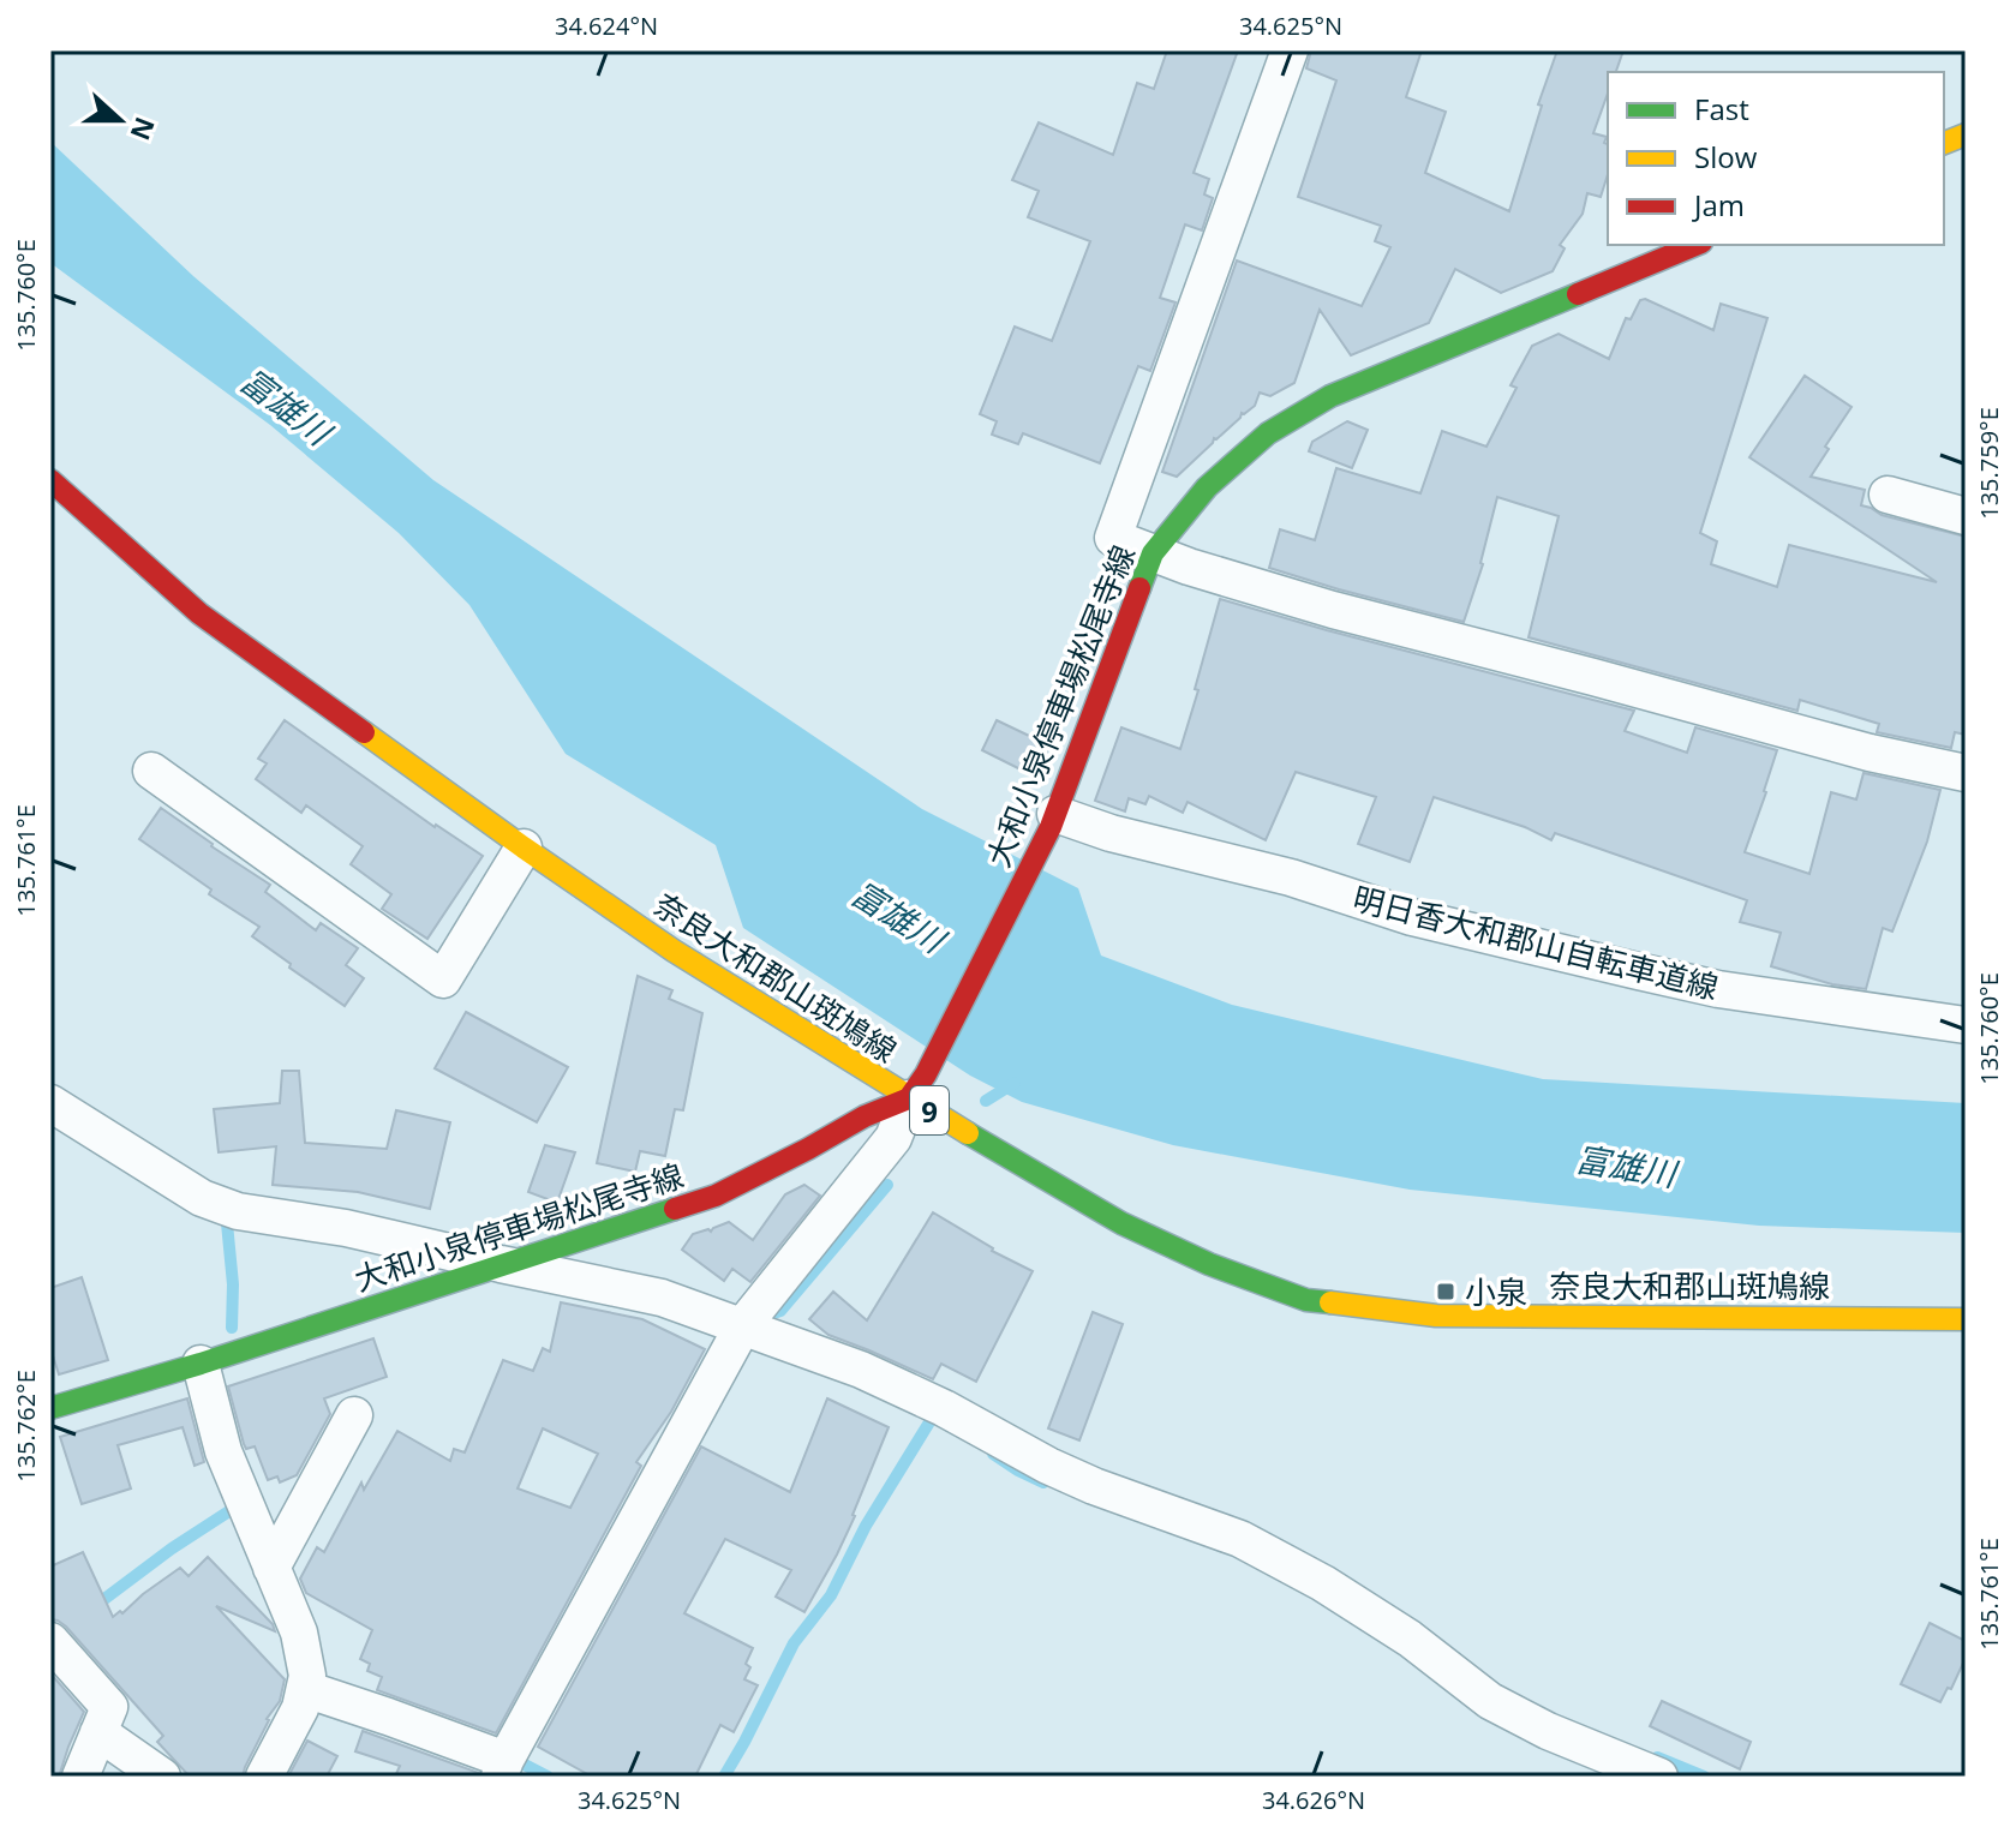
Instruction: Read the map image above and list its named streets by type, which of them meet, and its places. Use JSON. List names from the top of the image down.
{
  "streets": {
    "main road": ["大和小泉停車場松尾寺線", "奈良大和郡山斑鳩線", "9"],
    "street": ["明日香大和郡山自転車道線"]
  },
  "crossings": [
    ["大和小泉停車場松尾寺線", "明日香大和郡山自転車道線"],
    ["大和小泉停車場松尾寺線", "奈良大和郡山斑鳩線"]
  ],
  "water": ["富雄川"],
  "places": {
    "transit": ["小泉"]
  },
  "legend": ["Fast", "Slow", "Jam"],
  "north": "right",
  "coordinates": [
    "34.624°N",
    "34.625°N",
    "135.760°E",
    "135.759°E",
    "135.761°E",
    "135.762°E",
    "34.626°N"
  ]
}
